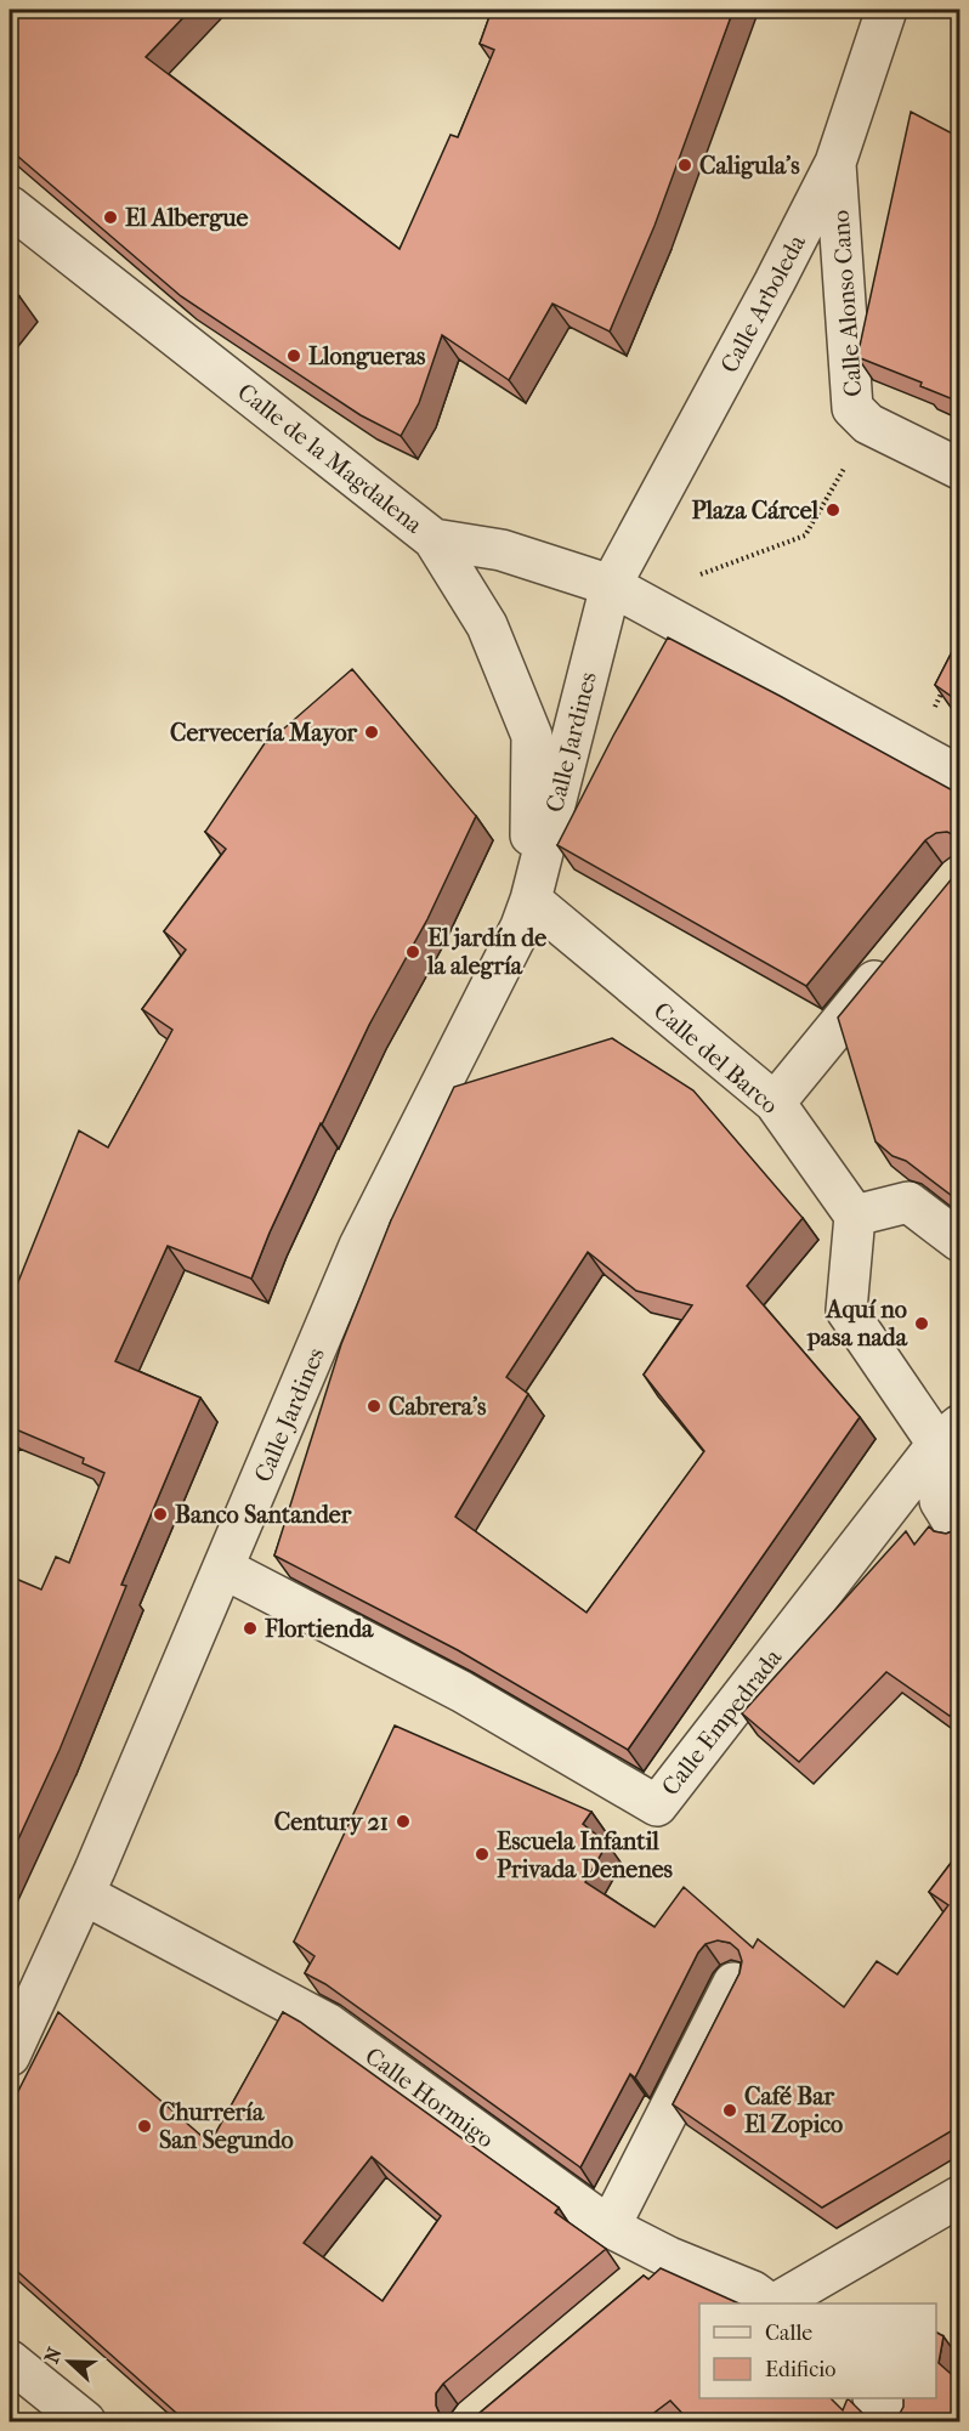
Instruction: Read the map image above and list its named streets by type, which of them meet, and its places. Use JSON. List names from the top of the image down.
{
  "streets": {
    "street": [
      "Calle Arboleda",
      "Calle Alonso Cano",
      "Calle de la Magdalena",
      "Calle Jardines",
      "Calle del Barco",
      "Calle Empedrada",
      "Calle Hormigo"
    ]
  },
  "crossings": [
    ["Calle Arboleda", "Calle Alonso Cano"],
    ["Calle Arboleda", "Calle de la Magdalena"],
    ["Calle Arboleda", "Calle Jardines"],
    ["Calle de la Magdalena", "Calle Jardines"],
    ["Calle Jardines", "Calle del Barco"],
    ["Calle Jardines", "Calle Empedrada"],
    ["Calle Jardines", "Calle Hormigo"]
  ],
  "places": [
    "Caligula's",
    "El Albergue",
    "Llongueras",
    "Plaza Cárcel",
    "Cervecería Mayor",
    "El jardín de la alegría",
    "Aquí no pasa nada",
    "Cabrera's",
    "Banco Santander",
    "Flortienda",
    "Century 21",
    "Escuela Infantil Privada Denenes",
    "Café Bar El Zopico",
    "Churrería San Segundo"
  ],
  "legend": ["Calle", "Edificio"],
  "north": "left"
}
